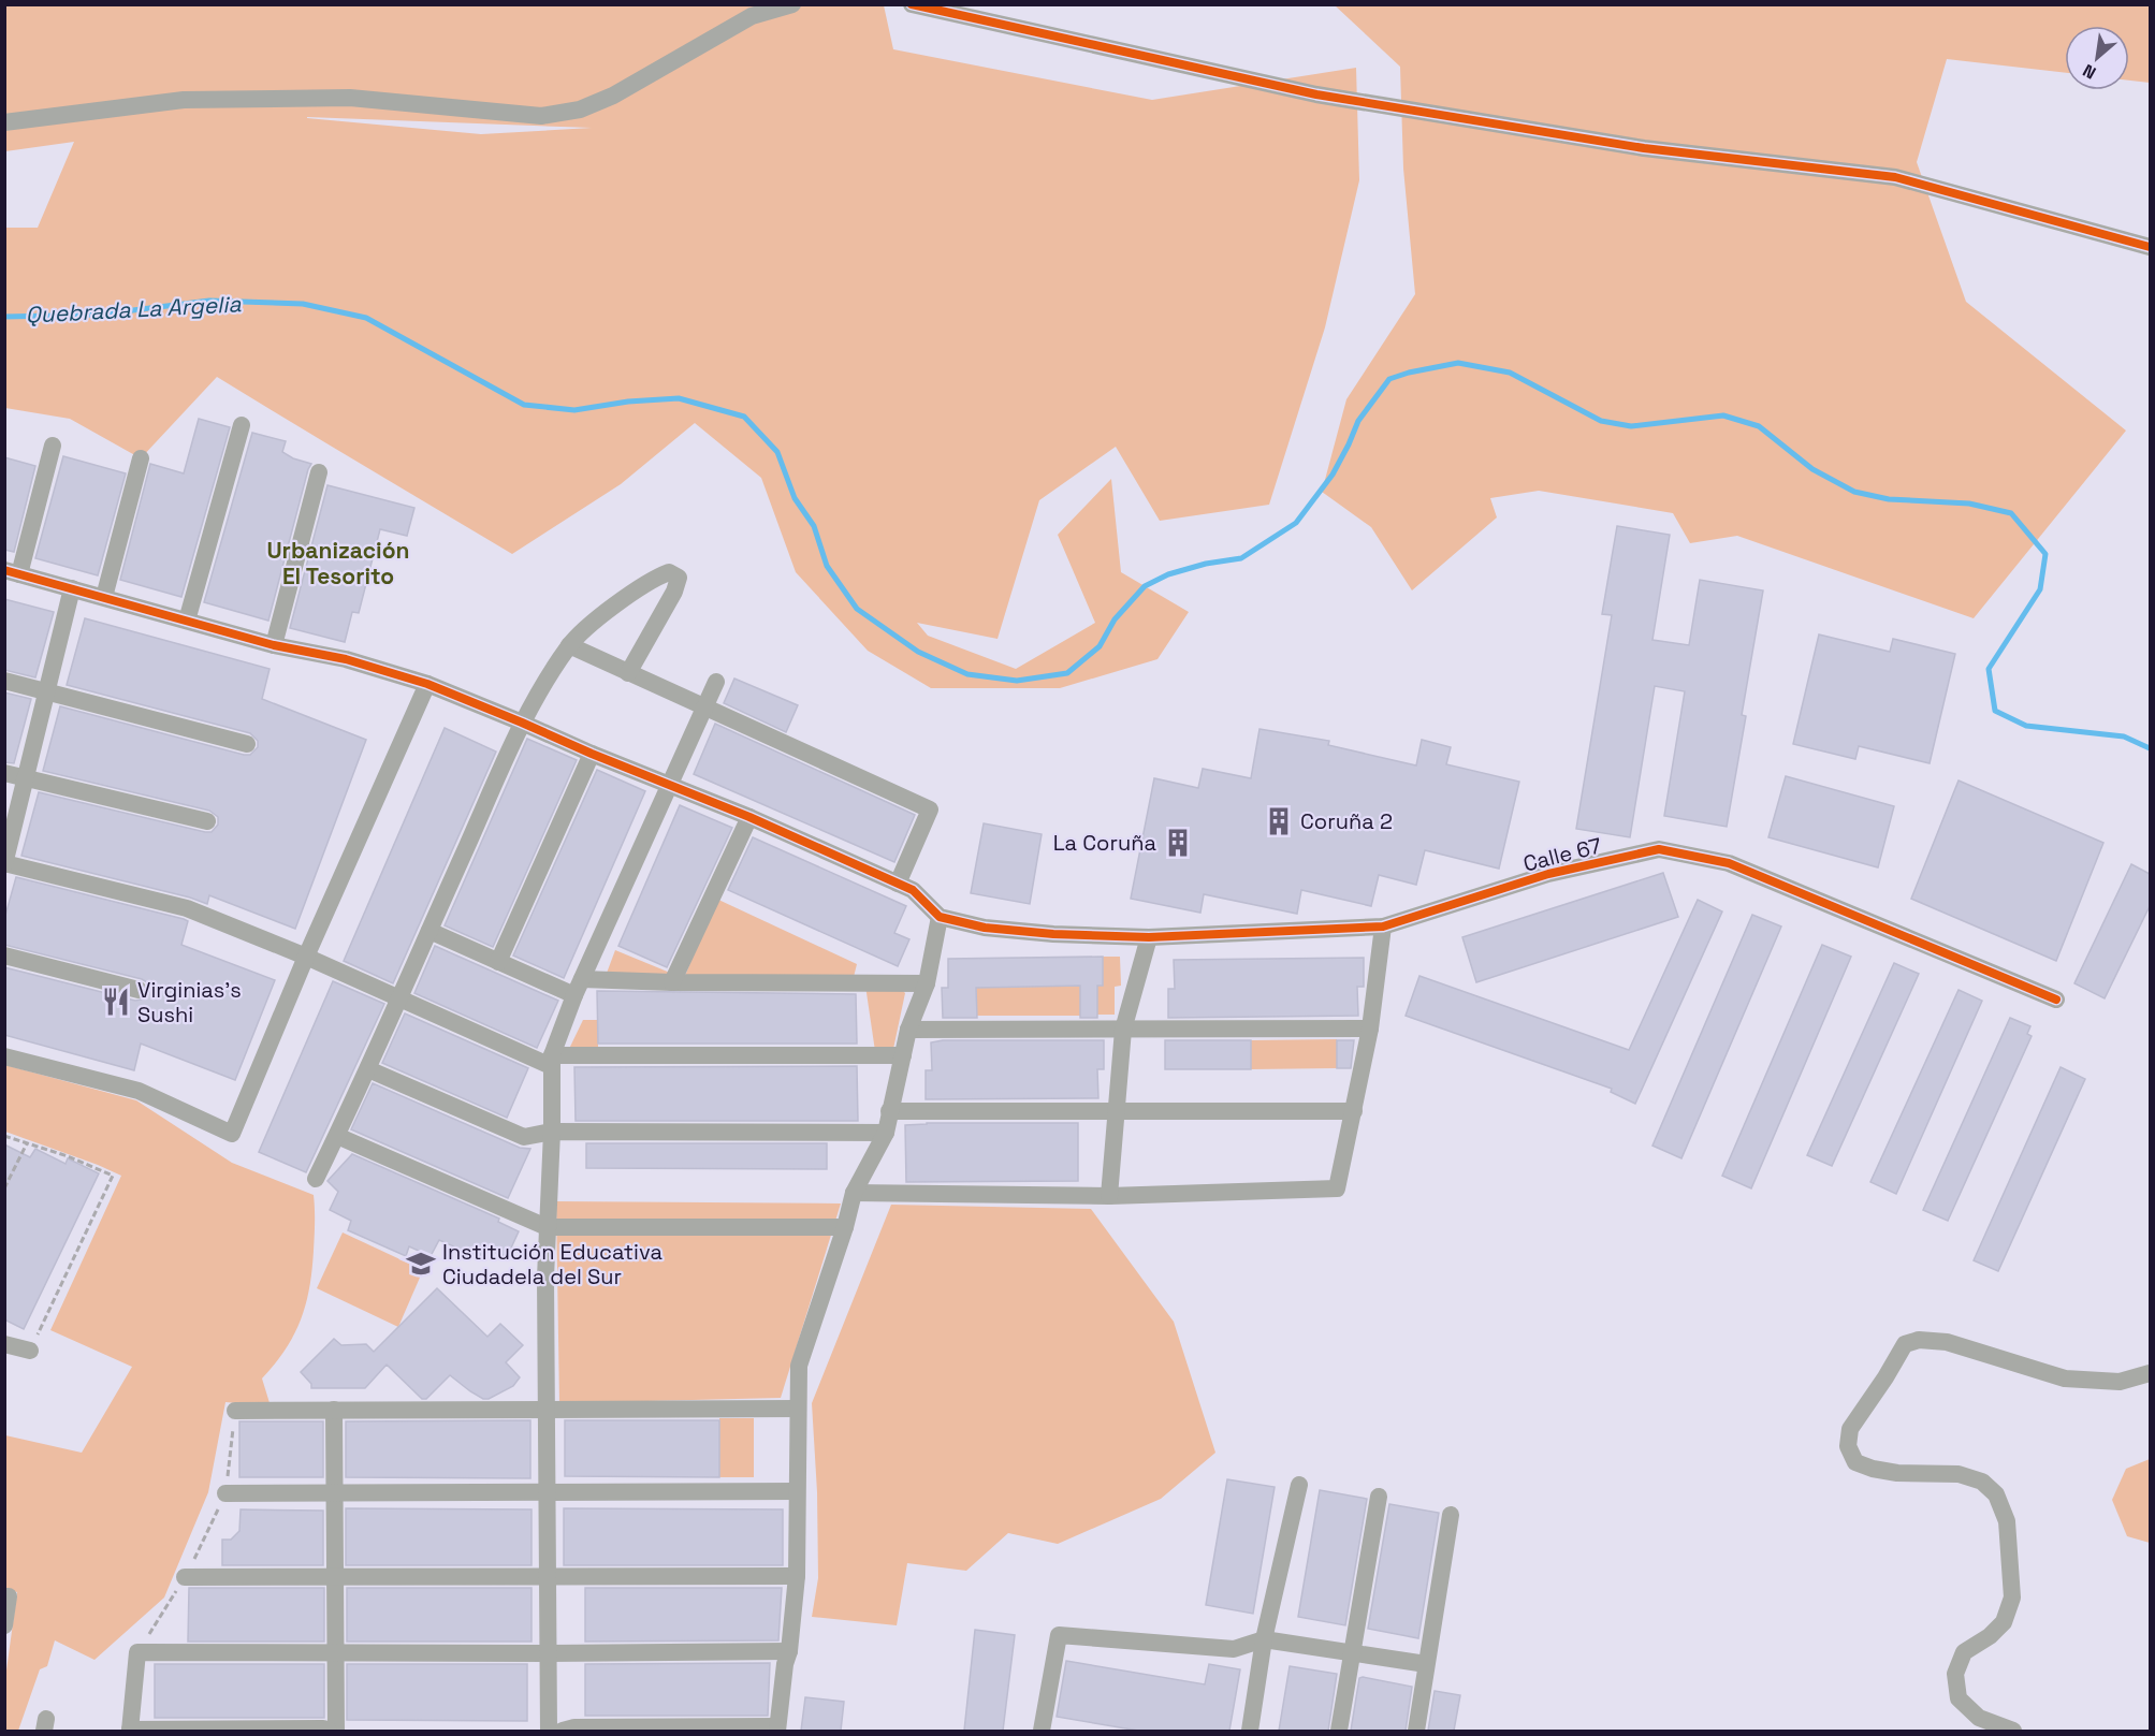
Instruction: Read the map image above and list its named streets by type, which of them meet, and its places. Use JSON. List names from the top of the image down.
{
  "streets": {
    "street": ["Calle 67"]
  },
  "districts": ["Urbanización El Tesorito"],
  "water": ["Quebrada La Argelia"],
  "places": {
    "building": ["Coruña 2", "La Coruña"],
    "restaurant": ["Virginias's Sushi"],
    "school or university": ["Institución Educativa Ciudadela del Sur"]
  },
  "north": "bottom left"
}
